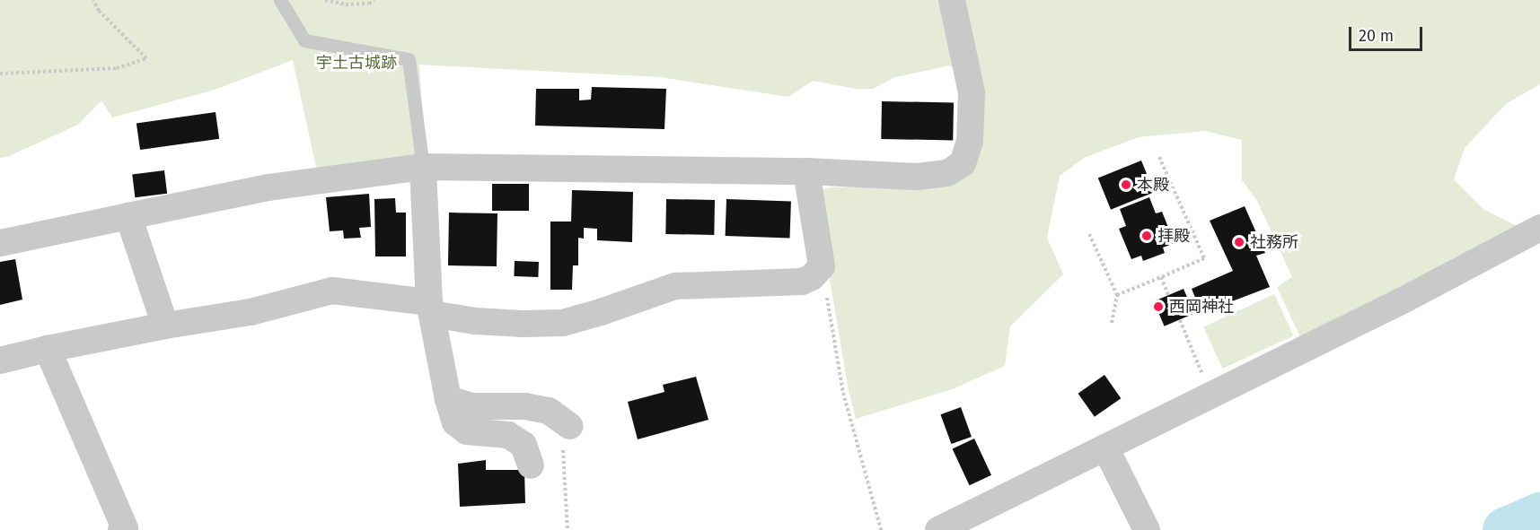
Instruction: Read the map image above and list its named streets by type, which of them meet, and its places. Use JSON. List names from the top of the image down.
{
  "parks": ["宇土古城跡"],
  "places": [
    "本殿",
    "拝殿",
    "社務所",
    "西岡神社"
  ],
  "scale_bar": "20 m"
}
